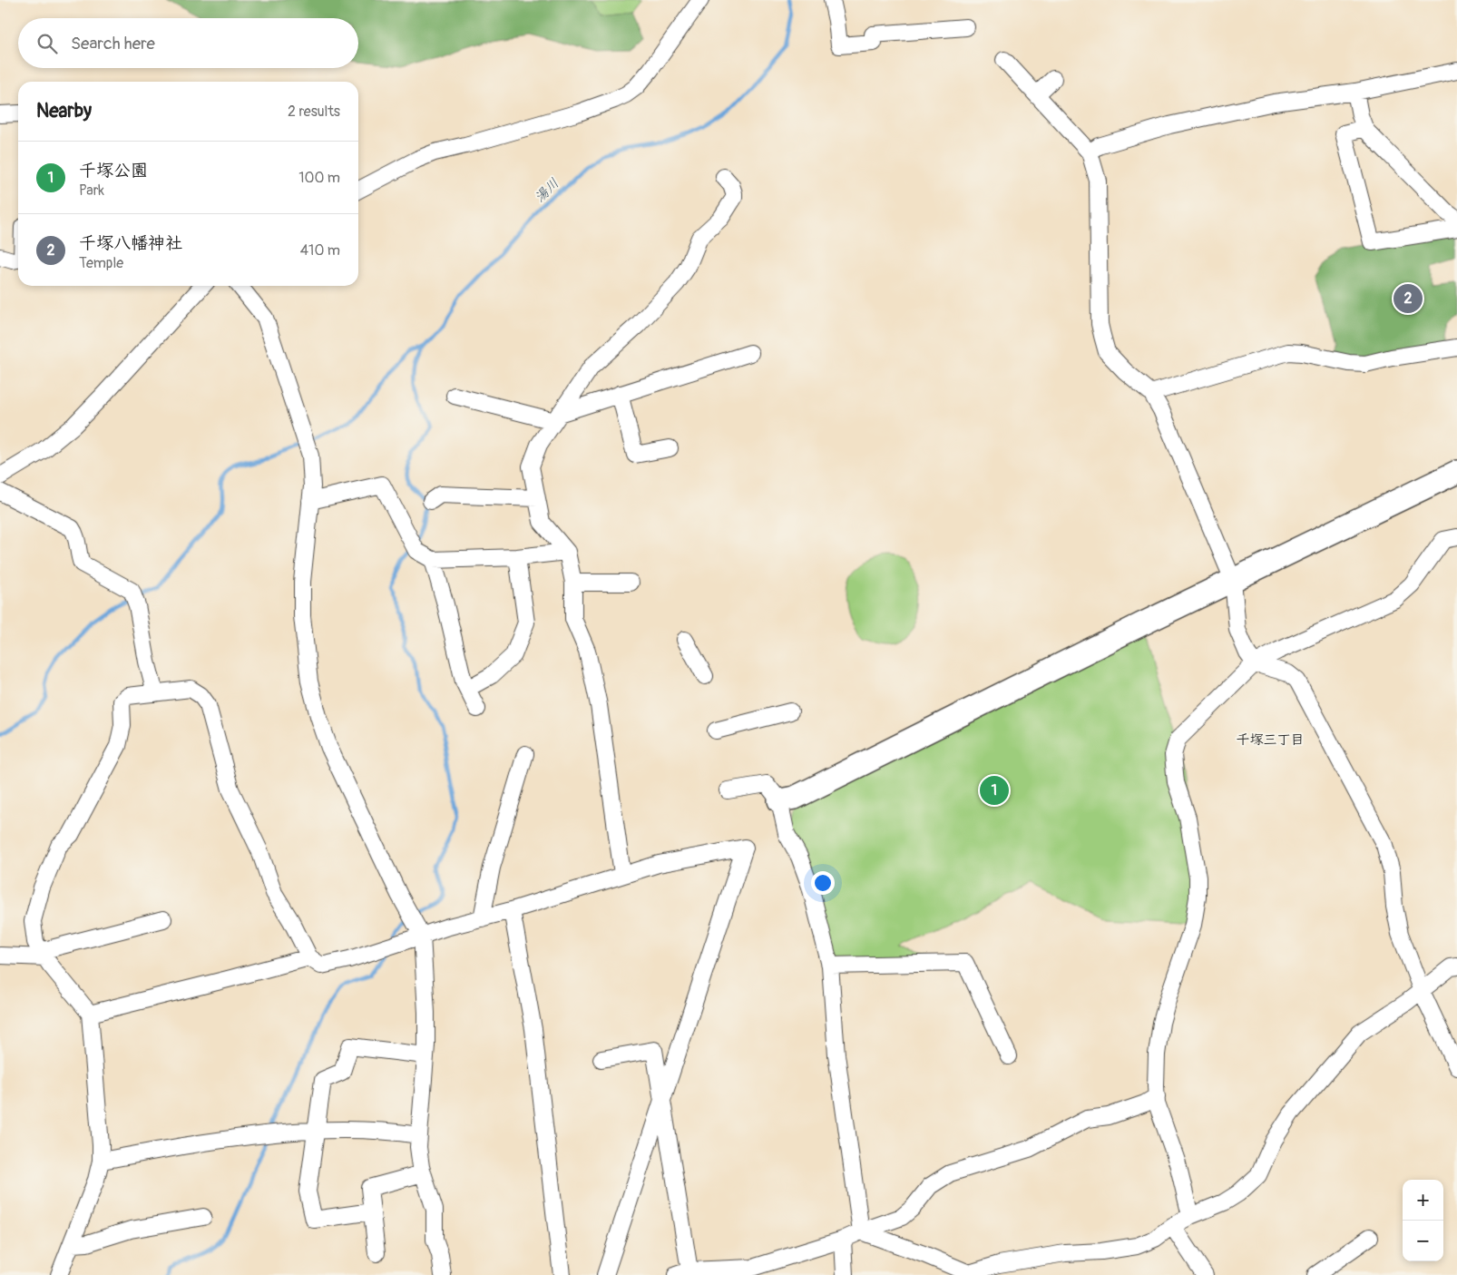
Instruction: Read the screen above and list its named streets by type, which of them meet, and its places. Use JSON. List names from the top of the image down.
{
  "districts": ["千塚三丁目"],
  "water": ["湯川"],
  "page": {
    "search": "Search here",
    "heading": ["Nearby", "2 results"],
    "list": [
      {
        "mark": "1",
        "name": "千塚公園",
        "note": "Park",
        "value": "100 m"
      },
      {
        "mark": "2",
        "name": "千塚八幡神社",
        "note": "Temple",
        "value": "410 m"
      }
    ],
    "pins": ["2", "1"],
    "map_buttons": ["+", "−"]
  }
}
